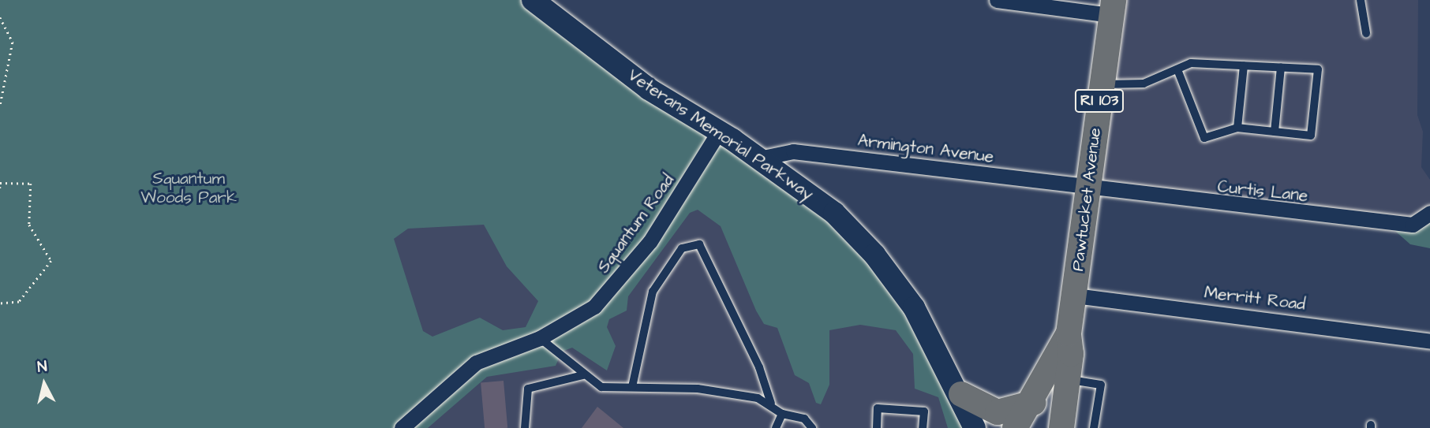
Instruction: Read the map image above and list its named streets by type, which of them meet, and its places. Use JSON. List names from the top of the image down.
{
  "streets": {
    "main road": ["RI 103", "Veterans Memorial Parkway", "Pawtucket Avenue"],
    "street": [
      "Armington Avenue",
      "Curtis Lane",
      "Squantum Road",
      "Merritt Road"
    ]
  },
  "crossings": [
    ["Veterans Memorial Parkway", "Armington Avenue"],
    ["Veterans Memorial Parkway", "Squantum Road"],
    ["Armington Avenue", "Curtis Lane"],
    ["Armington Avenue", "Pawtucket Avenue"],
    ["Curtis Lane", "Pawtucket Avenue"],
    ["Pawtucket Avenue", "Merritt Road"]
  ],
  "parks": ["Squantum Woods Park"],
  "north": "top"
}
